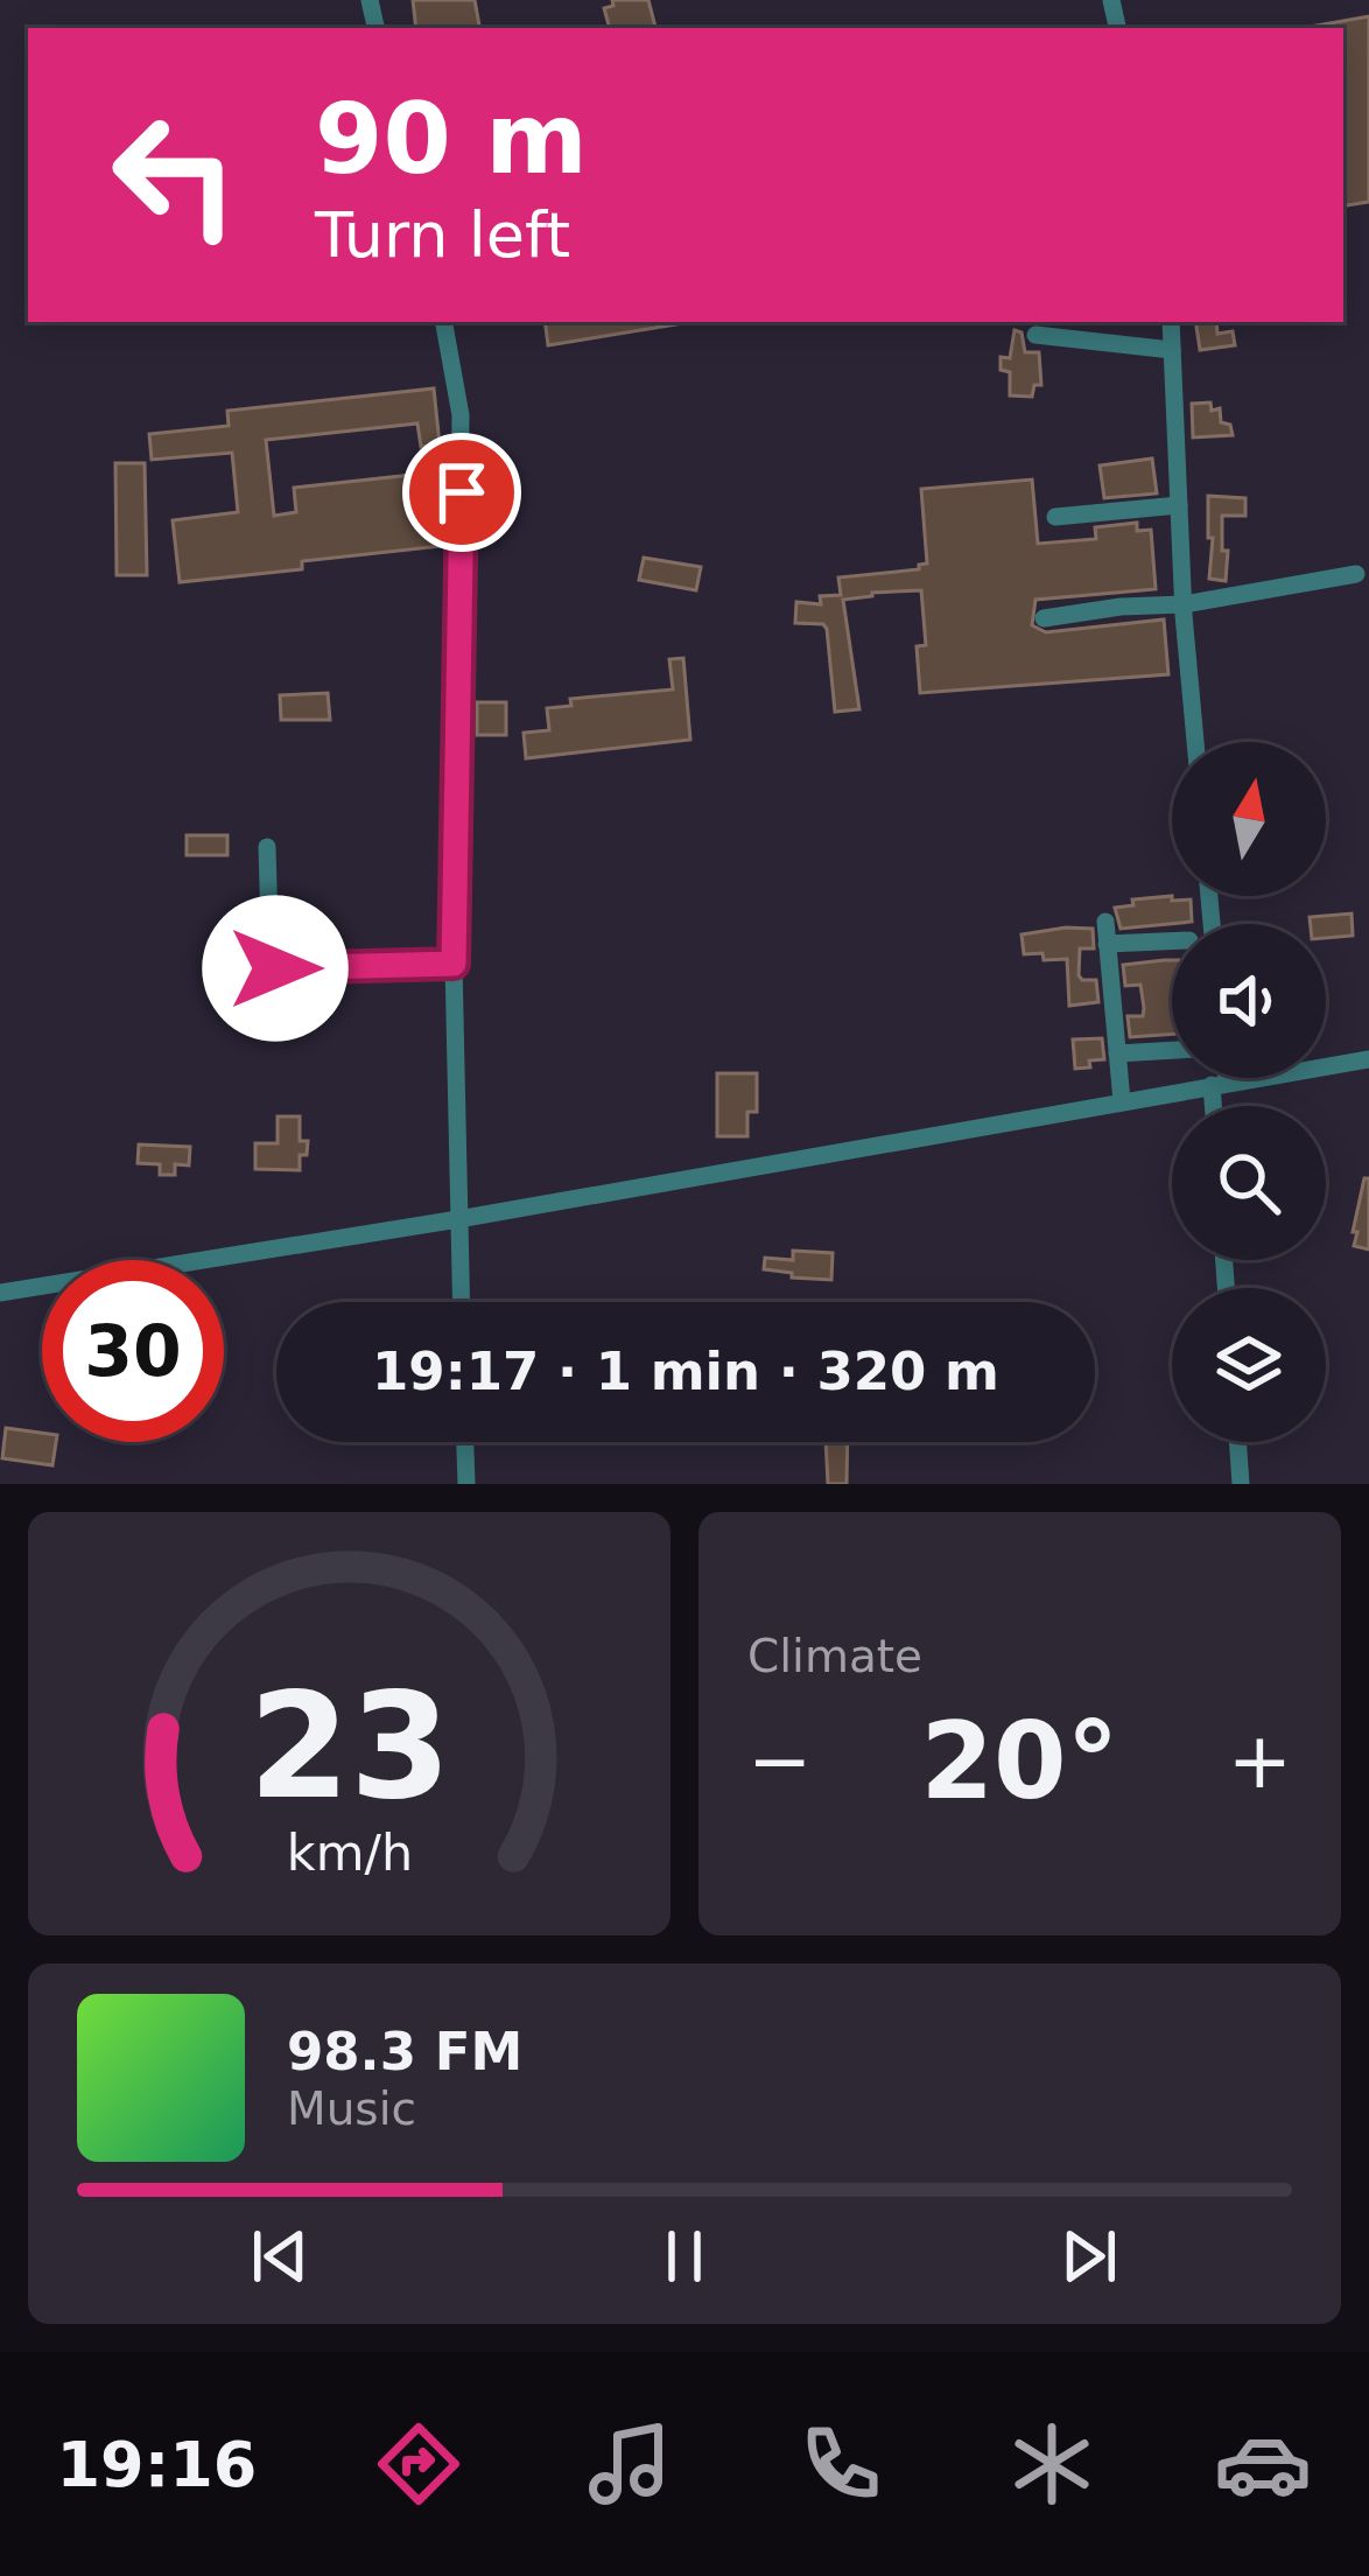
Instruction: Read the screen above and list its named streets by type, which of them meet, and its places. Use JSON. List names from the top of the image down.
{
  "north": "top",
  "page": {
    "turn": ["90 m", "Turn left"],
    "limit": "30",
    "trip": "19:17 · 1 min · 320 m",
    "tile": "Climate",
    "heat": ["−", "20°", "+"],
    "song": ["98.3 FM", "Music"],
    "tabs": "19:16",
    "gauge": ["23", "km/h"]
  }
}
